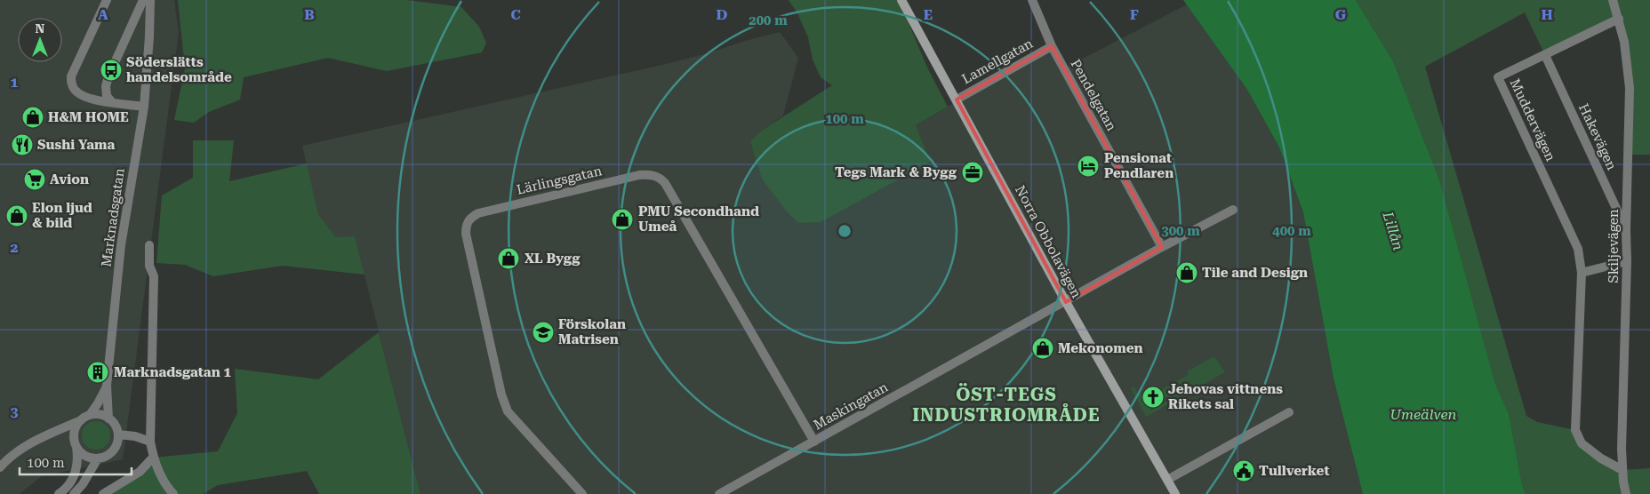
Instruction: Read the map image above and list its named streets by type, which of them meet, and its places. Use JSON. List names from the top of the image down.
{
  "streets": {
    "street": [
      "Lamellgatan",
      "Pendelgatan",
      "Muddervägen",
      "Hakevägen",
      "Lärlingsgatan",
      "Marknadsgatan",
      "Norra Obbolavägen",
      "Skiljevägen",
      "Maskingatan"
    ]
  },
  "crossings": [
    ["Lamellgatan", "Pendelgatan"],
    ["Lamellgatan", "Norra Obbolavägen"],
    ["Pendelgatan", "Maskingatan"],
    ["Muddervägen", "Hakevägen"],
    ["Muddervägen", "Skiljevägen"],
    ["Hakevägen", "Skiljevägen"],
    ["Lärlingsgatan", "Maskingatan"],
    ["Norra Obbolavägen", "Maskingatan"]
  ],
  "districts": ["ÖST-TEGS INDUSTRIOMRÅDE"],
  "water": ["Lillån", "Umeälven"],
  "places": {
    "bus stop": ["Söderslätts handelsområde"],
    "shop": [
      "H&M HOME",
      "Elon ljud & bild",
      "PMU Secondhand Umeå",
      "XL Bygg",
      "Tile and Design",
      "Mekonomen"
    ],
    "restaurant": ["Sushi Yama"],
    "hotel": ["Pensionat Pendlaren"],
    "office": ["Tegs Mark & Bygg"],
    "supermarket": ["Avion"],
    "school or university": ["Förskolan Matrisen"],
    "building": ["Marknadsgatan 1"],
    "church": ["Jehovas vittnens Rikets sal"],
    "public building": ["Tullverket"]
  },
  "scale_bar": "100 m",
  "north": "top",
  "grid": {
    "columns": [
      "A",
      "B",
      "C",
      "D",
      "E",
      "F",
      "G",
      "H"
    ],
    "rows": ["1", "2", "3"]
  },
  "rings": [
    "200 m",
    "100 m",
    "300 m",
    "400 m"
  ]
}
